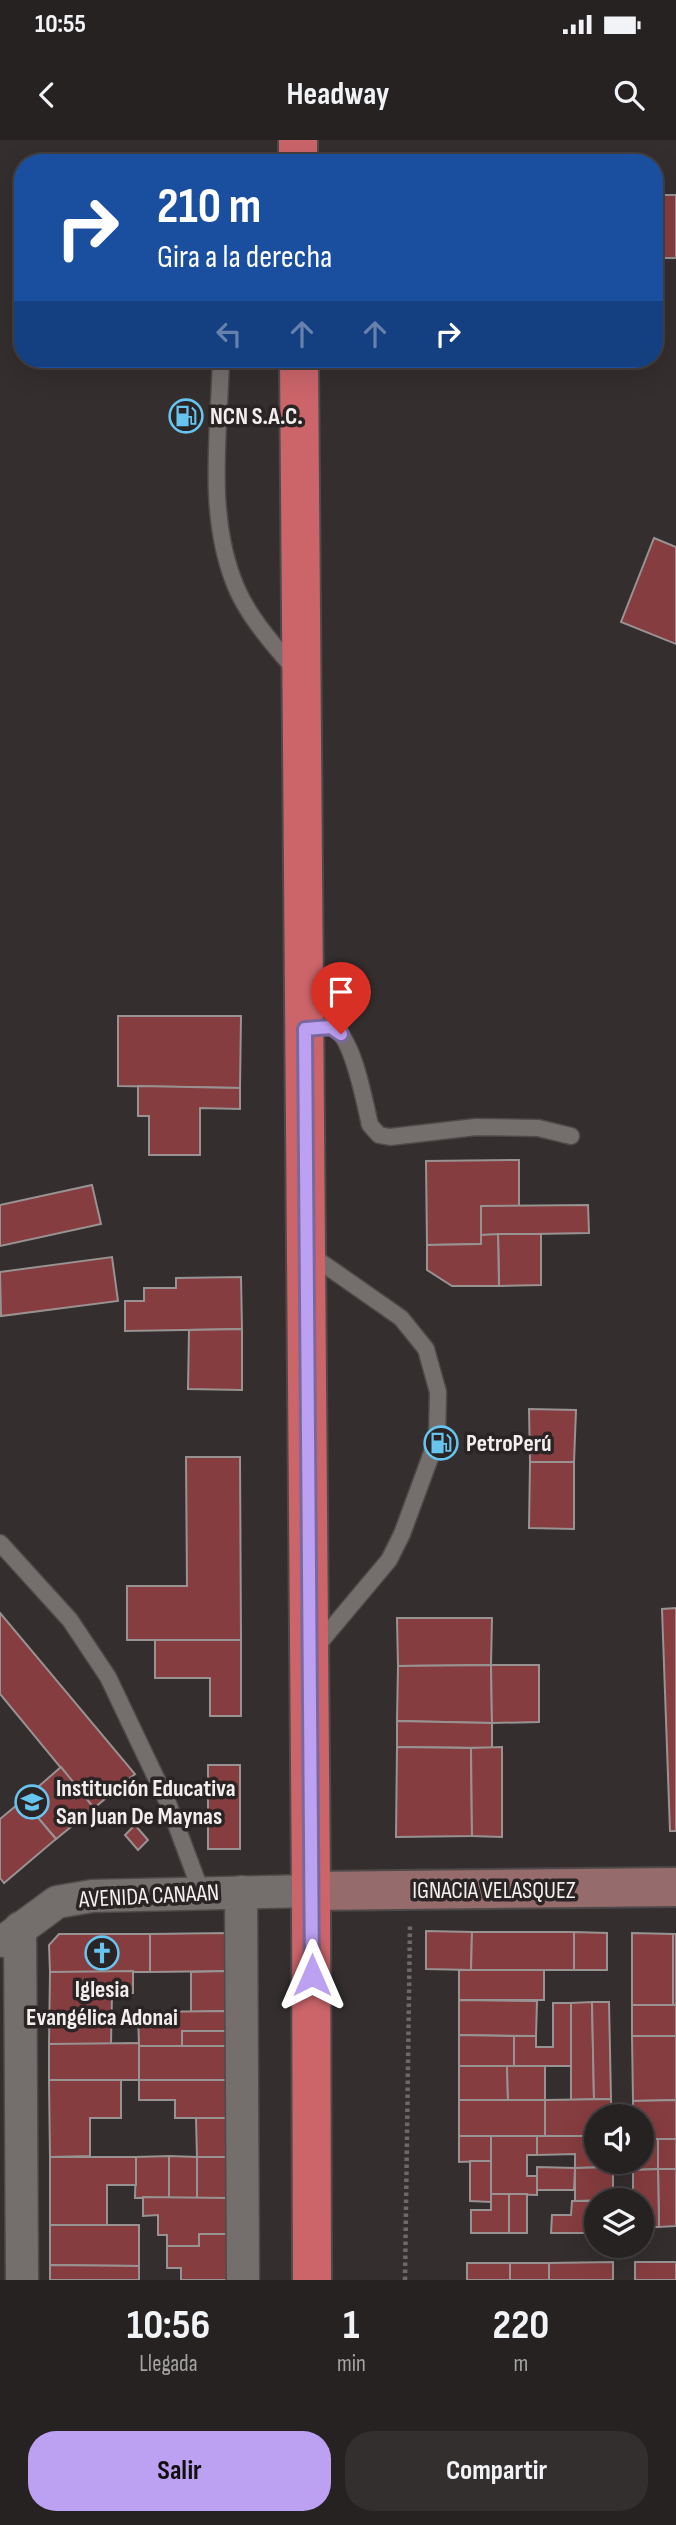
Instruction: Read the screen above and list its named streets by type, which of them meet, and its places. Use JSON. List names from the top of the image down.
{
  "streets": {
    "main road": ["IGNACIA VELASQUEZ"],
    "street": ["AVENIDA CANAAN"]
  },
  "crossings": [
    ["IGNACIA VELASQUEZ", "AVENIDA CANAAN"]
  ],
  "places": {
    "fuel station": ["NCN S.A.C.", "PetroPerú"],
    "school or university": ["Institución Educativa San Juan De Maynas"],
    "church": ["Iglesia Evangélica Adonai"]
  },
  "page": {
    "status": "10:55",
    "header": "Headway",
    "turn": ["210 m", "Gira a la derecha"],
    "eta": [
      "10:56",
      "Llegada",
      "1",
      "min",
      "220",
      "m"
    ],
    "buttons": ["Salir", "Compartir"]
  }
}
